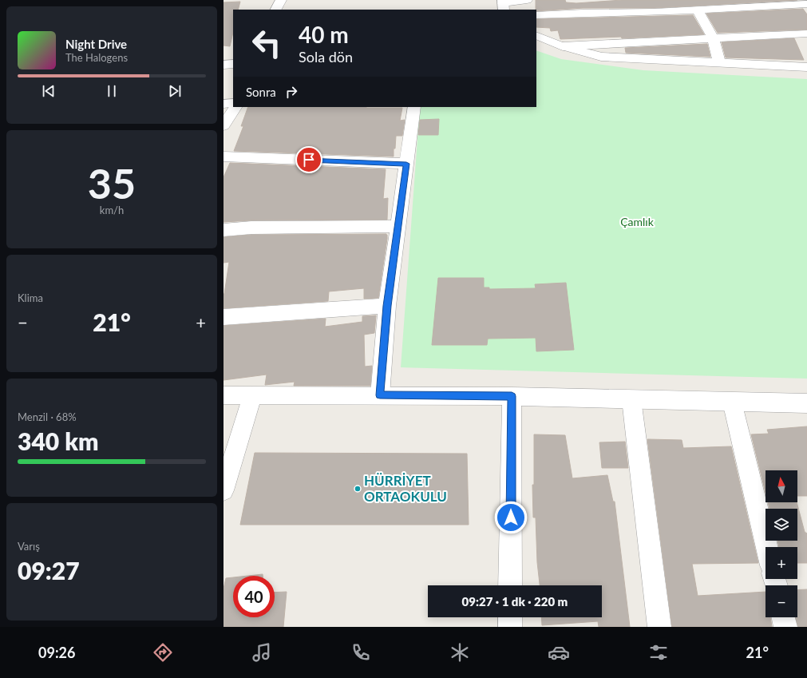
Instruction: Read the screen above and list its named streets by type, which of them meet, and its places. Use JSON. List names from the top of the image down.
{
  "parks": ["Çamlık"],
  "places": ["HÜRRİYET ORTAOKULU"],
  "north": "top",
  "page": {
    "turn": ["40 m", "Sola dön"],
    "song": ["Night Drive", "The Halogens"],
    "then": "Sonra",
    "tile": [
      ["35", "km/h"],
      "Klima",
      ["Menzil · 68%", "340 km"],
      ["Varış", "09:27"]
    ],
    "heat": ["−", "21°", "+"],
    "map_buttons": ["+", "−"],
    "limit": "40",
    "trip": "09:27 · 1 dk · 220 m",
    "tabs": ["09:26", "21°"]
  }
}
